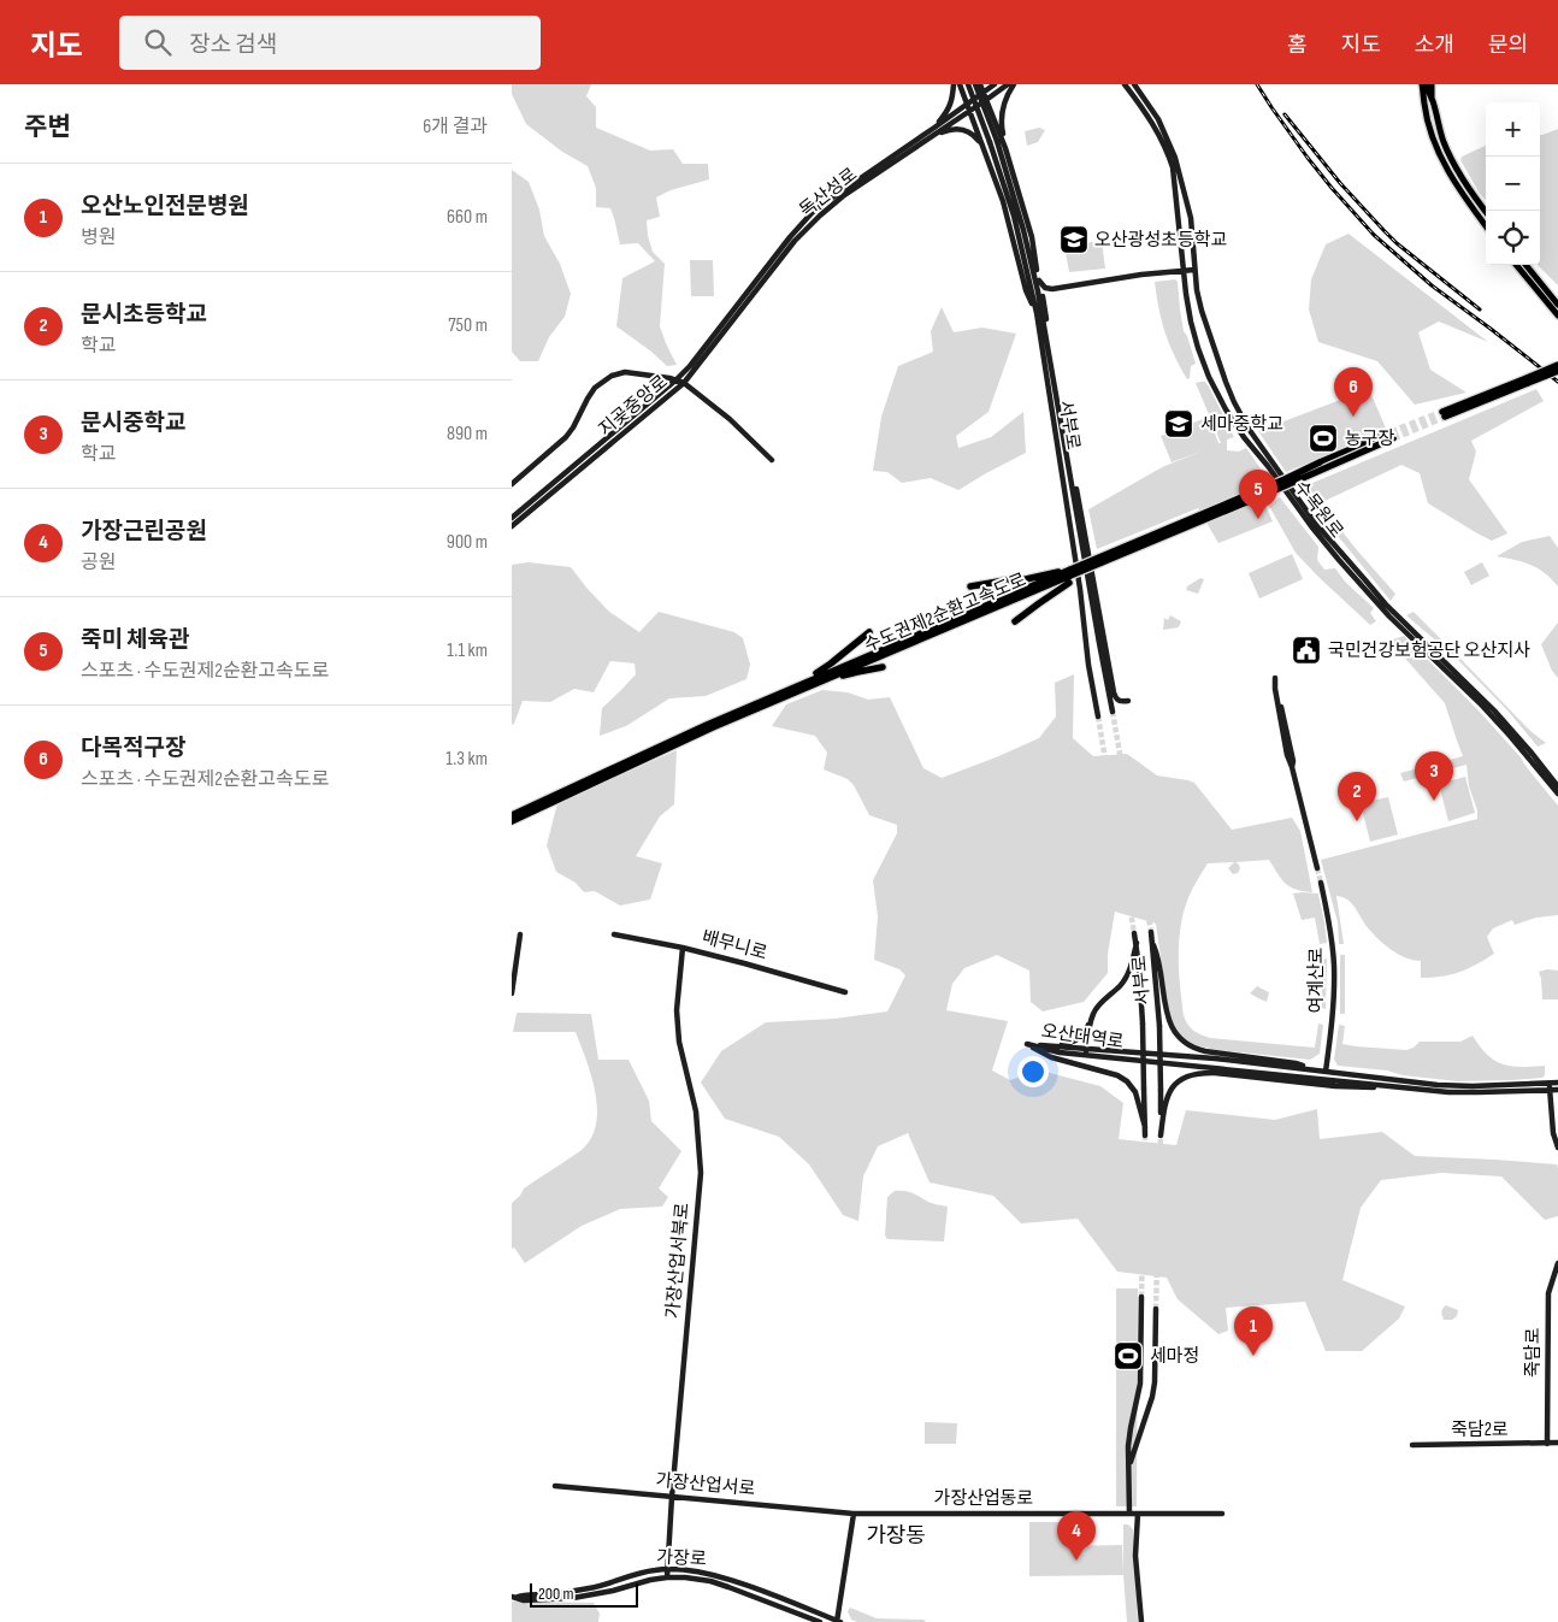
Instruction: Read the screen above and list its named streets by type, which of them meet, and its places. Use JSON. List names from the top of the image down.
{
  "streets": {
    "highway": ["수도권제2순환고속도로"],
    "street": [
      "독산성로",
      "지곶중앙로",
      "서부로",
      "수목원로",
      "배무니로",
      "여계산로",
      "오산대역로",
      "가장산업서북로",
      "죽담로",
      "죽담2로",
      "가장산업서로",
      "가장산업동로",
      "가장로"
    ]
  },
  "crossings": [
    ["독산성로", "지곶중앙로"],
    ["서부로", "오산대역로"],
    ["배무니로", "가장산업서북로"],
    ["여계산로", "오산대역로"],
    ["가장산업서북로", "가장산업서로"],
    ["가장산업서북로", "가장로"],
    ["죽담로", "죽담2로"],
    ["가장산업서로", "가장산업동로"]
  ],
  "districts": ["가장동"],
  "places": {
    "school or university": ["오산광성초등학교", "세마중학교"],
    "sports": ["농구장", "세마정"],
    "public building": ["국민건강보험공단 오산지사"]
  },
  "scale_bar": "200 m",
  "page": {
    "header": "지도",
    "search": "장소 검색",
    "nav": [
      "홈",
      "지도",
      "소개",
      "문의"
    ],
    "heading": ["주변", "6개 결과"],
    "map_buttons": ["+", "−"],
    "list": [
      {
        "mark": "1",
        "name": "오산노인전문병원",
        "note": "병원",
        "value": "660 m"
      },
      {
        "mark": "2",
        "name": "문시초등학교",
        "note": "학교",
        "value": "750 m"
      },
      {
        "mark": "3",
        "name": "문시중학교",
        "note": "학교",
        "value": "890 m"
      },
      {
        "mark": "4",
        "name": "가장근린공원",
        "note": "공원",
        "value": "900 m"
      },
      {
        "mark": "5",
        "name": "죽미 체육관",
        "note": "스포츠 · 수도권제2순환고속도로",
        "value": "1.1 km"
      },
      {
        "mark": "6",
        "name": "다목적구장",
        "note": "스포츠 · 수도권제2순환고속도로",
        "value": "1.3 km"
      }
    ],
    "pins": [
      "6",
      "5",
      "3",
      "2",
      "1",
      "4"
    ],
    "scale": "200 m"
  }
}
